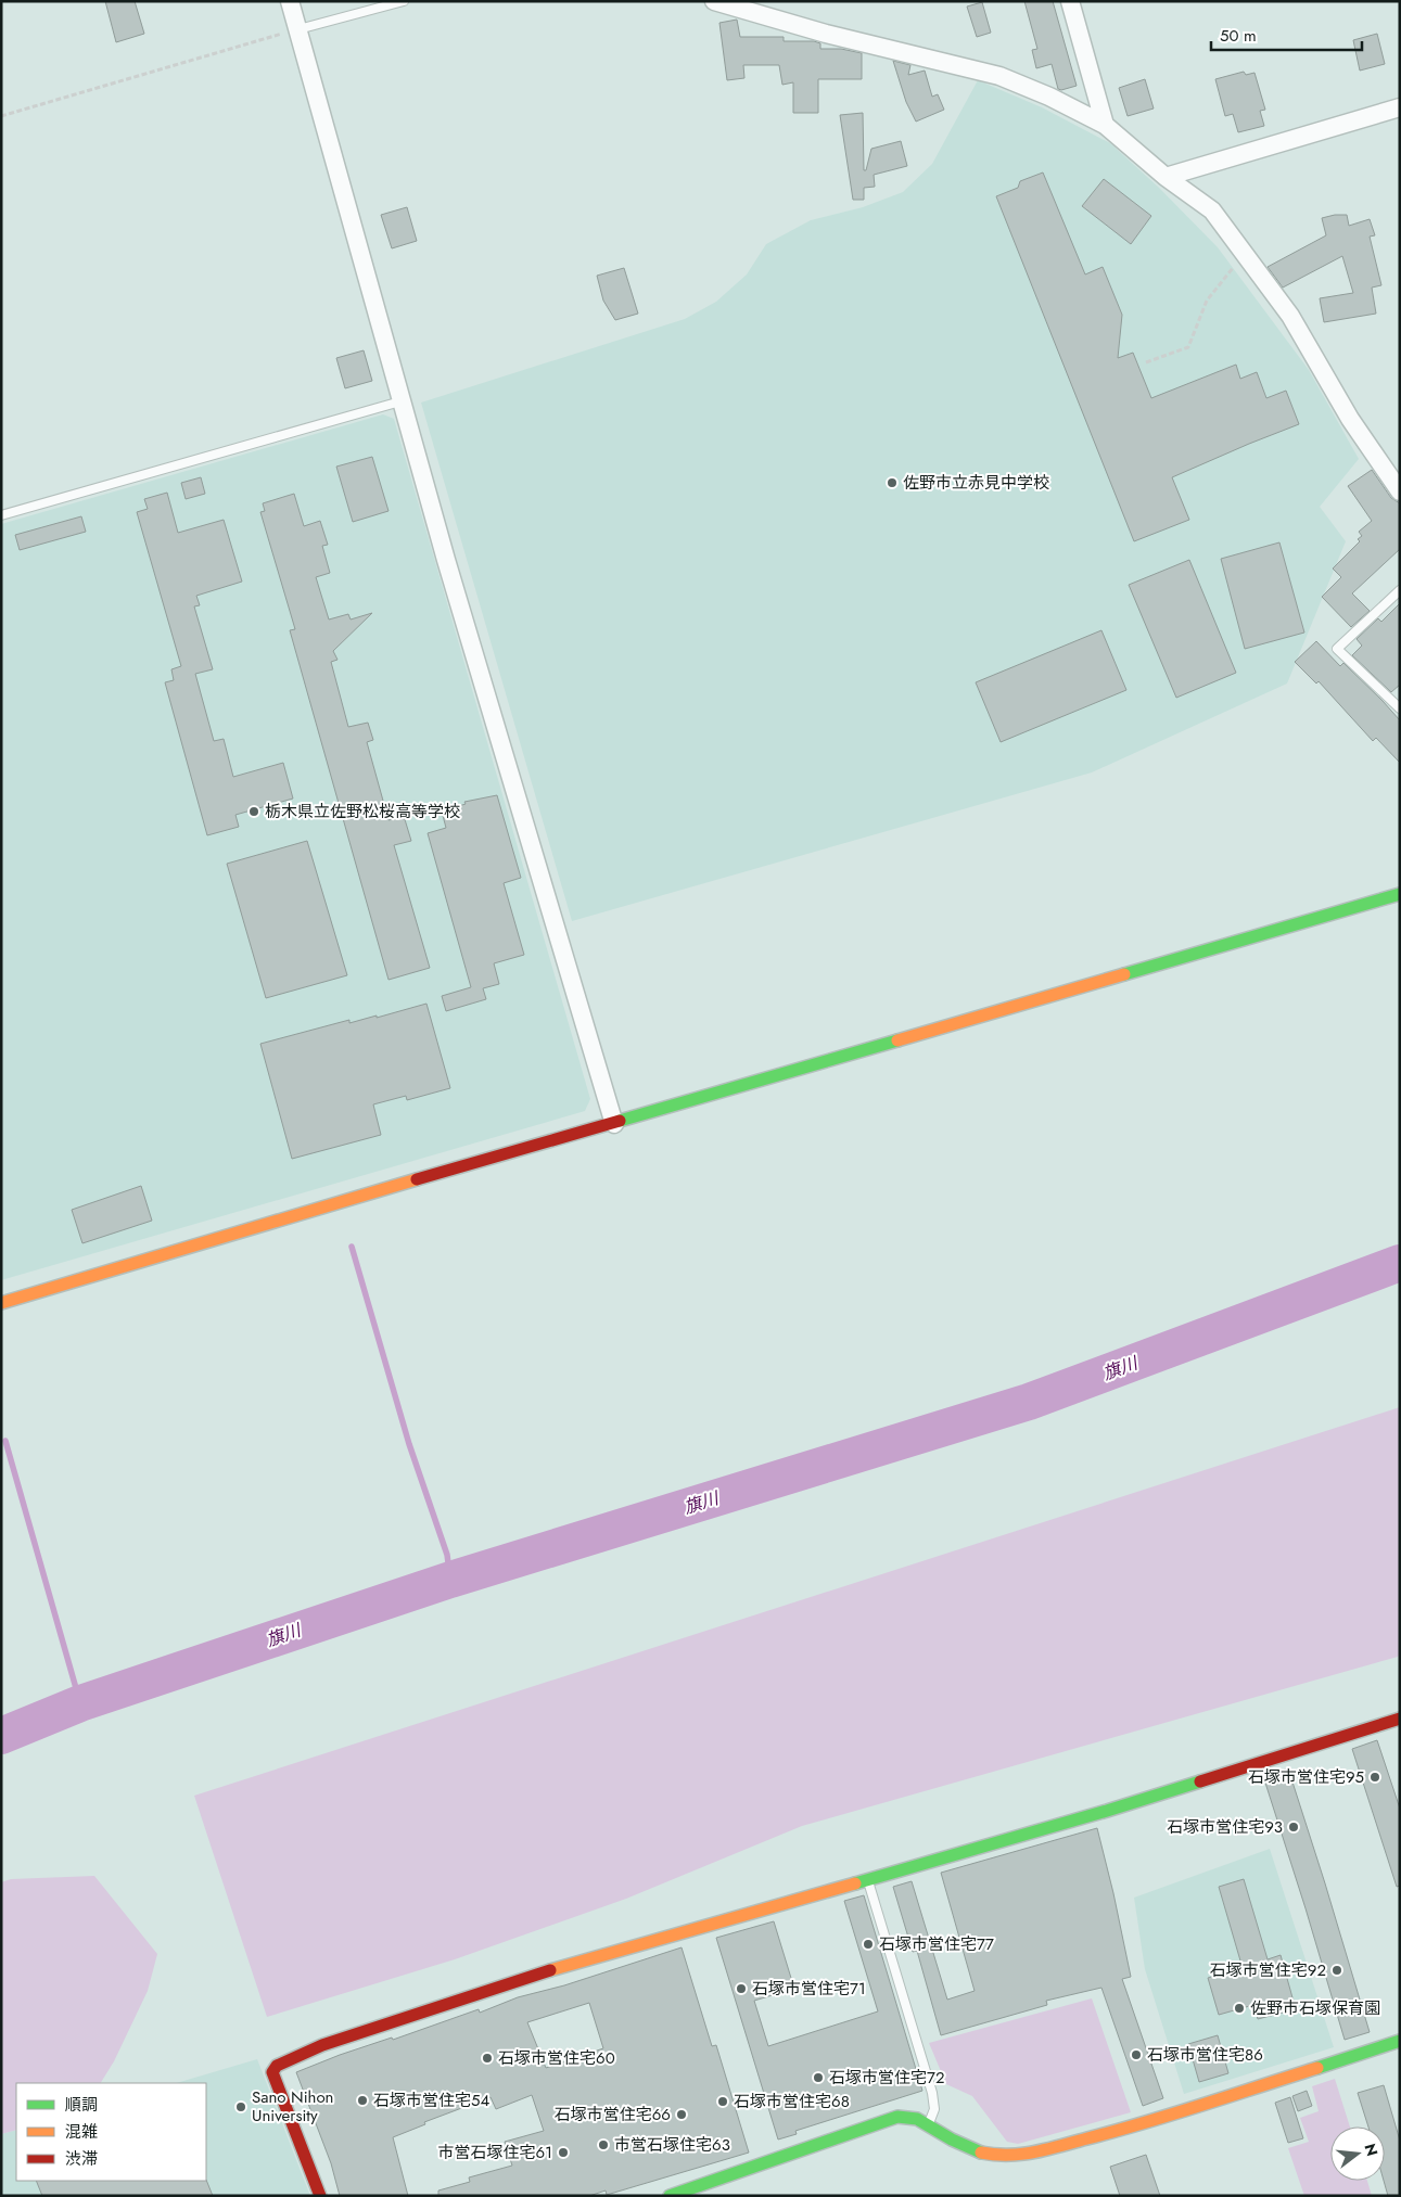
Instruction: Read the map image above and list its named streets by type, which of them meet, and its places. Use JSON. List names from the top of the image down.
{
  "water": ["旗川"],
  "places": [
    "佐野市立赤見中学校",
    "栃木県立佐野松桜高等学校",
    "石塚市営住宅95",
    "石塚市営住宅93",
    "石塚市営住宅77",
    "石塚市営住宅92",
    "石塚市営住宅71",
    "佐野市石塚保育園",
    "石塚市営住宅86",
    "石塚市営住宅60",
    "石塚市営住宅72",
    "石塚市営住宅54",
    "石塚市営住宅68",
    "Sano Nihon University",
    "石塚市営住宅66",
    "市営石塚住宅63",
    "市営石塚住宅61"
  ],
  "legend": ["順調", "混雑", "渋滞"],
  "scale_bar": "50 m",
  "north": "right"
}
